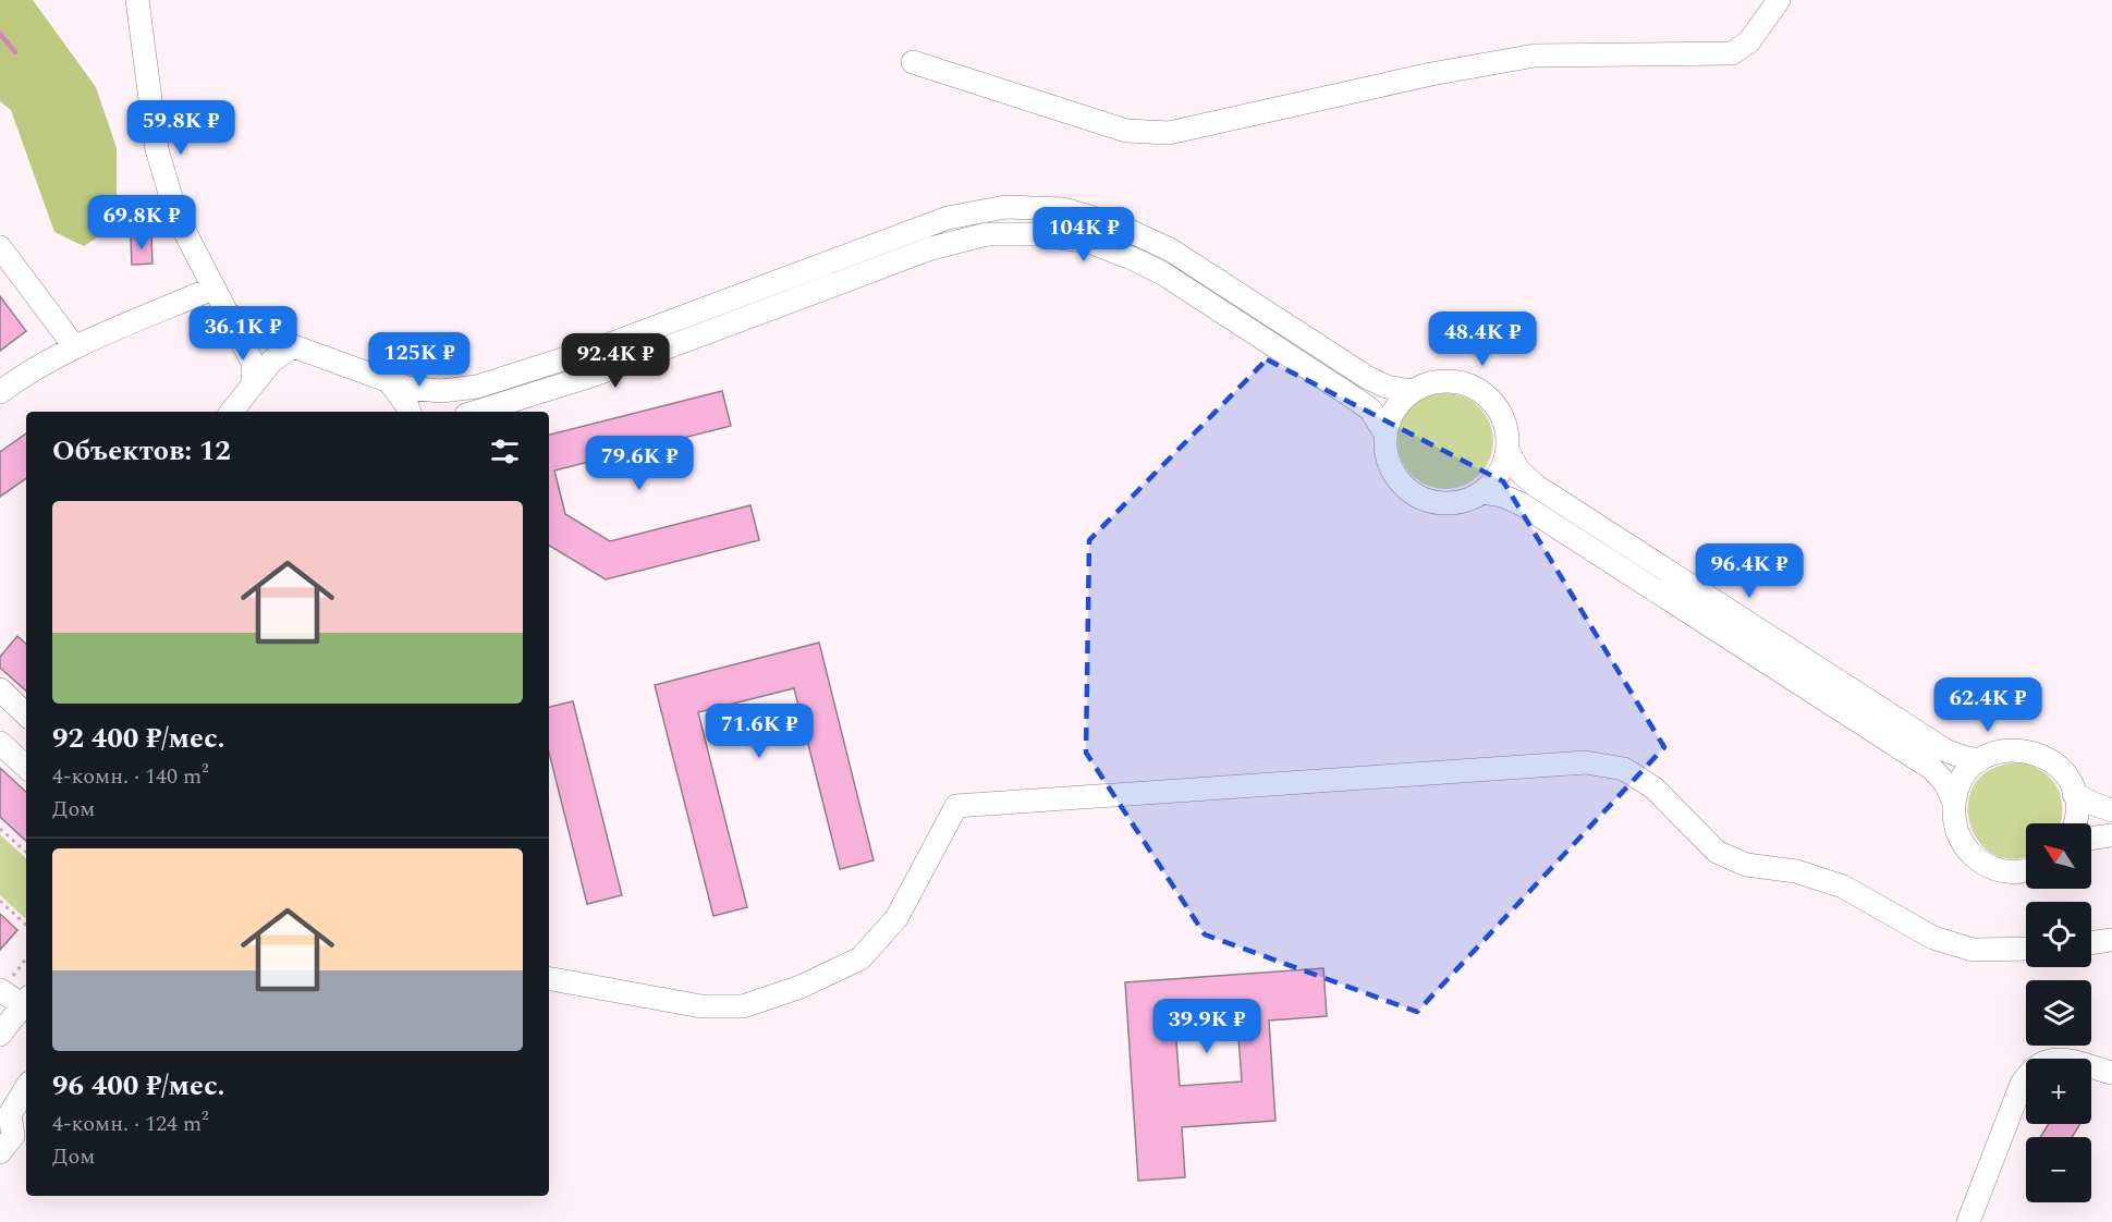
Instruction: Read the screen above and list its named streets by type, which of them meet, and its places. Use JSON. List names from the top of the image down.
{
  "north": "top left",
  "page": {
    "price": [
      "59.8K ₽",
      "69.8K ₽",
      "104K ₽",
      "36.1K ₽",
      "48.4K ₽",
      "125K ₽",
      "92.4K ₽",
      "79.6K ₽",
      "96.4K ₽",
      "62.4K ₽",
      "71.6K ₽",
      "39.9K ₽"
    ],
    "heading": "Объектов: 12",
    "list": [
      {
        "name": "92 400 ₽/мес.",
        "note": "4-комн. · 140 m² · Дом"
      },
      {
        "name": "96 400 ₽/мес.",
        "note": "4-комн. · 124 m² · Дом"
      }
    ],
    "map_buttons": ["+", "−"]
  }
}
